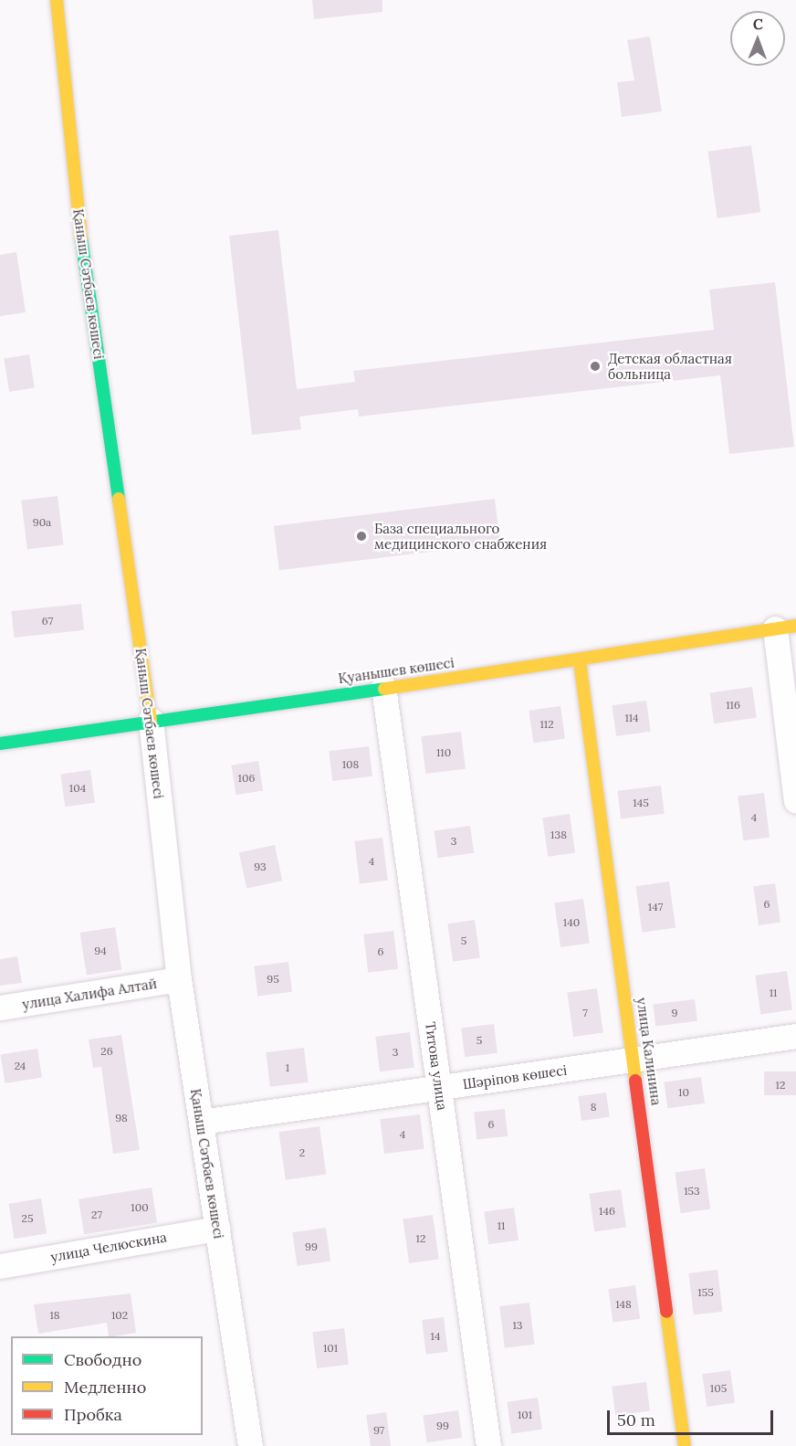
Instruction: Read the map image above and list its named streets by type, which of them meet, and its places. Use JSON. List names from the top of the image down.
{
  "streets": {
    "street": [
      "Қаныш Сәтбаев көшесі",
      "Қуанышев көшесі",
      "улица Халифа Алтай",
      "улица Калинина",
      "Титова улица",
      "Шәріпов көшесі",
      "улица Челюскина"
    ]
  },
  "crossings": [
    ["Қаныш Сәтбаев көшесі", "Қуанышев көшесі"],
    ["Қаныш Сәтбаев көшесі", "улица Халифа Алтай"],
    ["Қаныш Сәтбаев көшесі", "Шәріпов көшесі"],
    ["Қаныш Сәтбаев көшесі", "улица Челюскина"],
    ["Қуанышев көшесі", "улица Калинина"],
    ["Қуанышев көшесі", "Титова улица"],
    ["улица Калинина", "Шәріпов көшесі"],
    ["Титова улица", "Шәріпов көшесі"]
  ],
  "places": ["Детская областная больница", "База специального медицинского снабжения"],
  "house_numbers": [
    "90а",
    "67",
    "116",
    "114",
    "112",
    "110",
    "108",
    "106",
    "104",
    "145",
    "4",
    "138",
    "3",
    "4",
    "93",
    "6",
    "147",
    "140",
    "5",
    "94",
    "6",
    "95",
    "11",
    "7",
    "9",
    "5",
    "26",
    "3",
    "24",
    "1",
    "12",
    "10",
    "8",
    "98",
    "6",
    "4",
    "2",
    "153",
    "100",
    "146",
    "27",
    "25",
    "11",
    "12",
    "99",
    "155",
    "148",
    "18",
    "102",
    "13",
    "14",
    "101",
    "105",
    "101",
    "99",
    "97"
  ],
  "legend": ["Свободно", "Медленно", "Пробка"],
  "scale_bar": "50 m",
  "north": "top"
}
